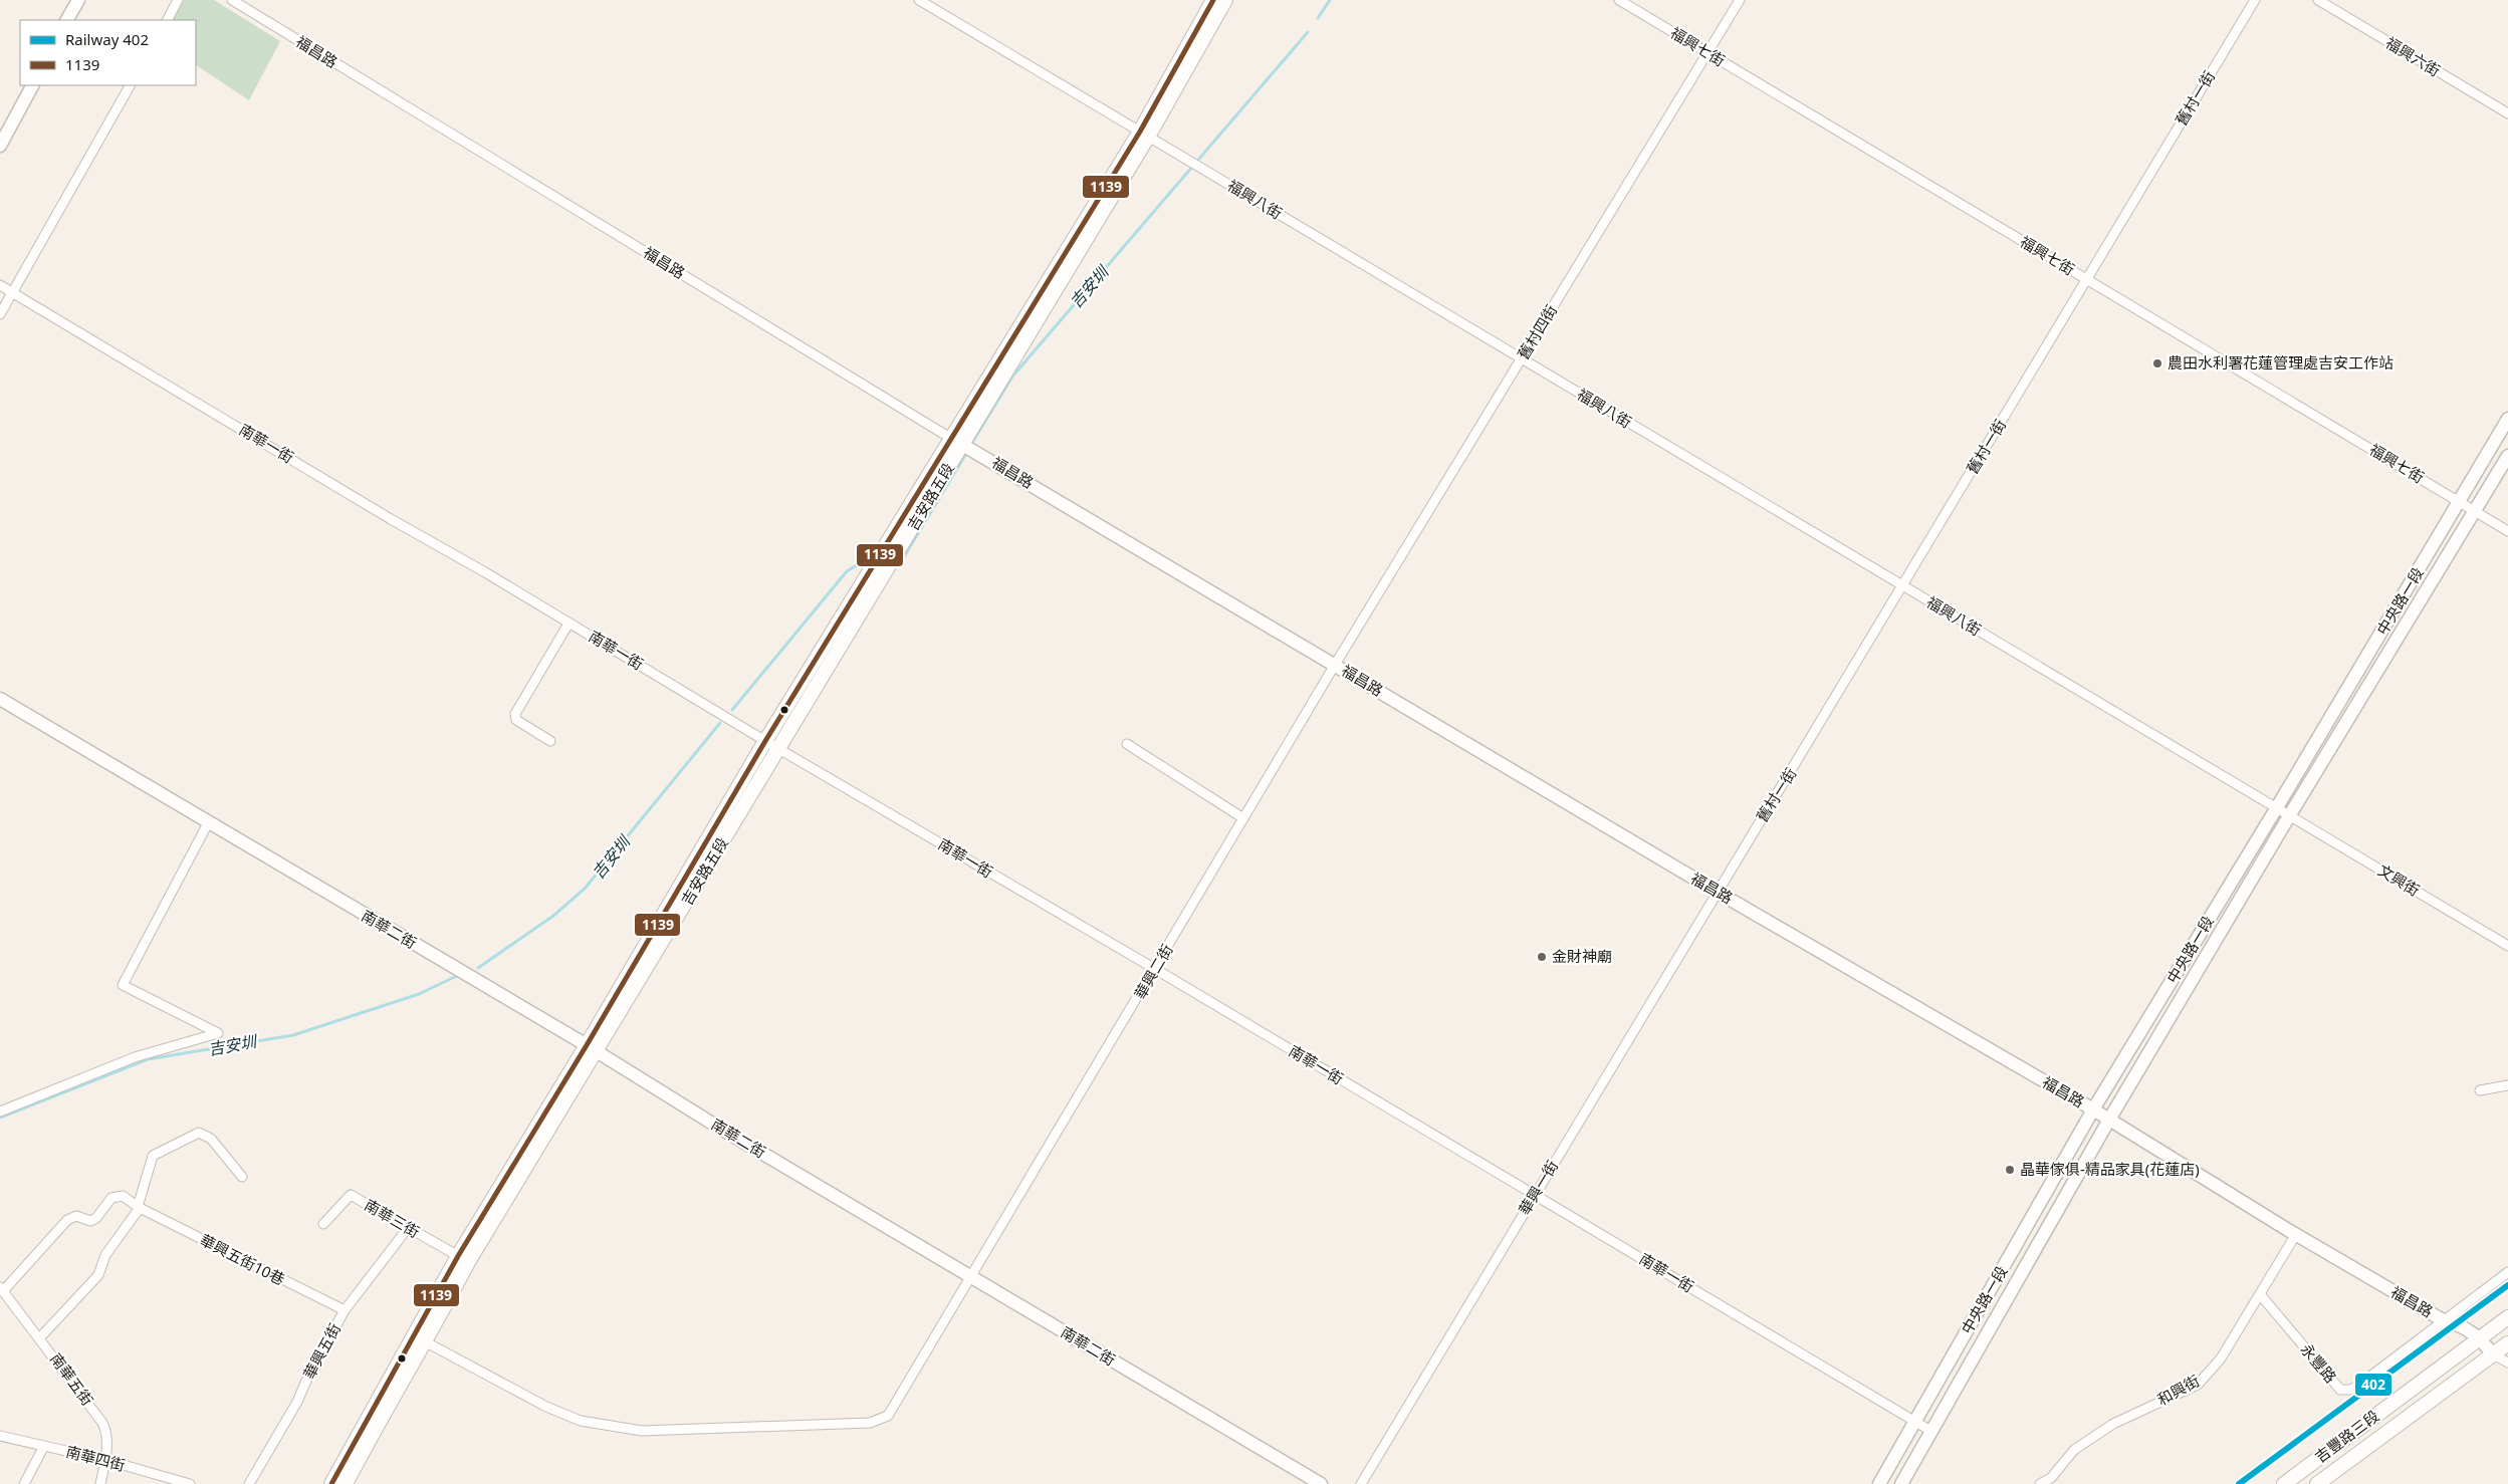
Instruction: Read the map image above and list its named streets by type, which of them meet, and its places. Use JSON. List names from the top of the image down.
{
  "streets": {
    "main road": ["吉安路五段", "吉豐路三段"],
    "street": [
      "福興七街",
      "福昌路",
      "福興六街",
      "舊村一街",
      "福興八街",
      "舊村四街",
      "南華一街",
      "中央路一段",
      "文興街",
      "南華二街",
      "華興二街",
      "華興一街",
      "南華三街",
      "華興五街10巷",
      "華興五街",
      "永豐路",
      "南華五街",
      "和興街",
      "南華四街"
    ]
  },
  "crossings": [
    ["福興七街", "舊村一街"],
    ["福興七街", "舊村四街"],
    ["福興七街", "中央路一段"],
    ["福昌路", "舊村一街"],
    ["福昌路", "舊村四街"],
    ["福昌路", "吉安路五段"],
    ["福昌路", "中央路一段"],
    ["福昌路", "華興二街"],
    ["福昌路", "華興一街"],
    ["福昌路", "永豐路"],
    ["福昌路", "和興街"],
    ["福昌路", "吉豐路三段"],
    ["舊村一街", "福興八街"],
    ["舊村一街", "華興一街"],
    ["福興八街", "舊村四街"],
    ["福興八街", "中央路一段"],
    ["福興八街", "文興街"],
    ["舊村四街", "華興二街"],
    ["南華一街", "吉安路五段"],
    ["南華一街", "中央路一段"],
    ["南華一街", "華興二街"],
    ["南華一街", "華興一街"],
    ["吉安路五段", "南華二街"],
    ["吉安路五段", "華興二街"],
    ["吉安路五段", "南華三街"],
    ["中央路一段", "文興街"],
    ["南華二街", "華興二街"],
    ["南華三街", "華興五街"],
    ["華興五街10巷", "華興五街"],
    ["華興五街10巷", "南華五街"],
    ["永豐路", "和興街"],
    ["南華五街", "南華四街"]
  ],
  "water": ["吉安圳"],
  "places": ["農田水利署花蓮管理處吉安工作站", "金財神廟", "晶華傢俱-精品家具(花蓮店)"],
  "lines": ["transit line 1139", "rail line 402"],
  "legend": ["Railway 402", "1139"]
}
